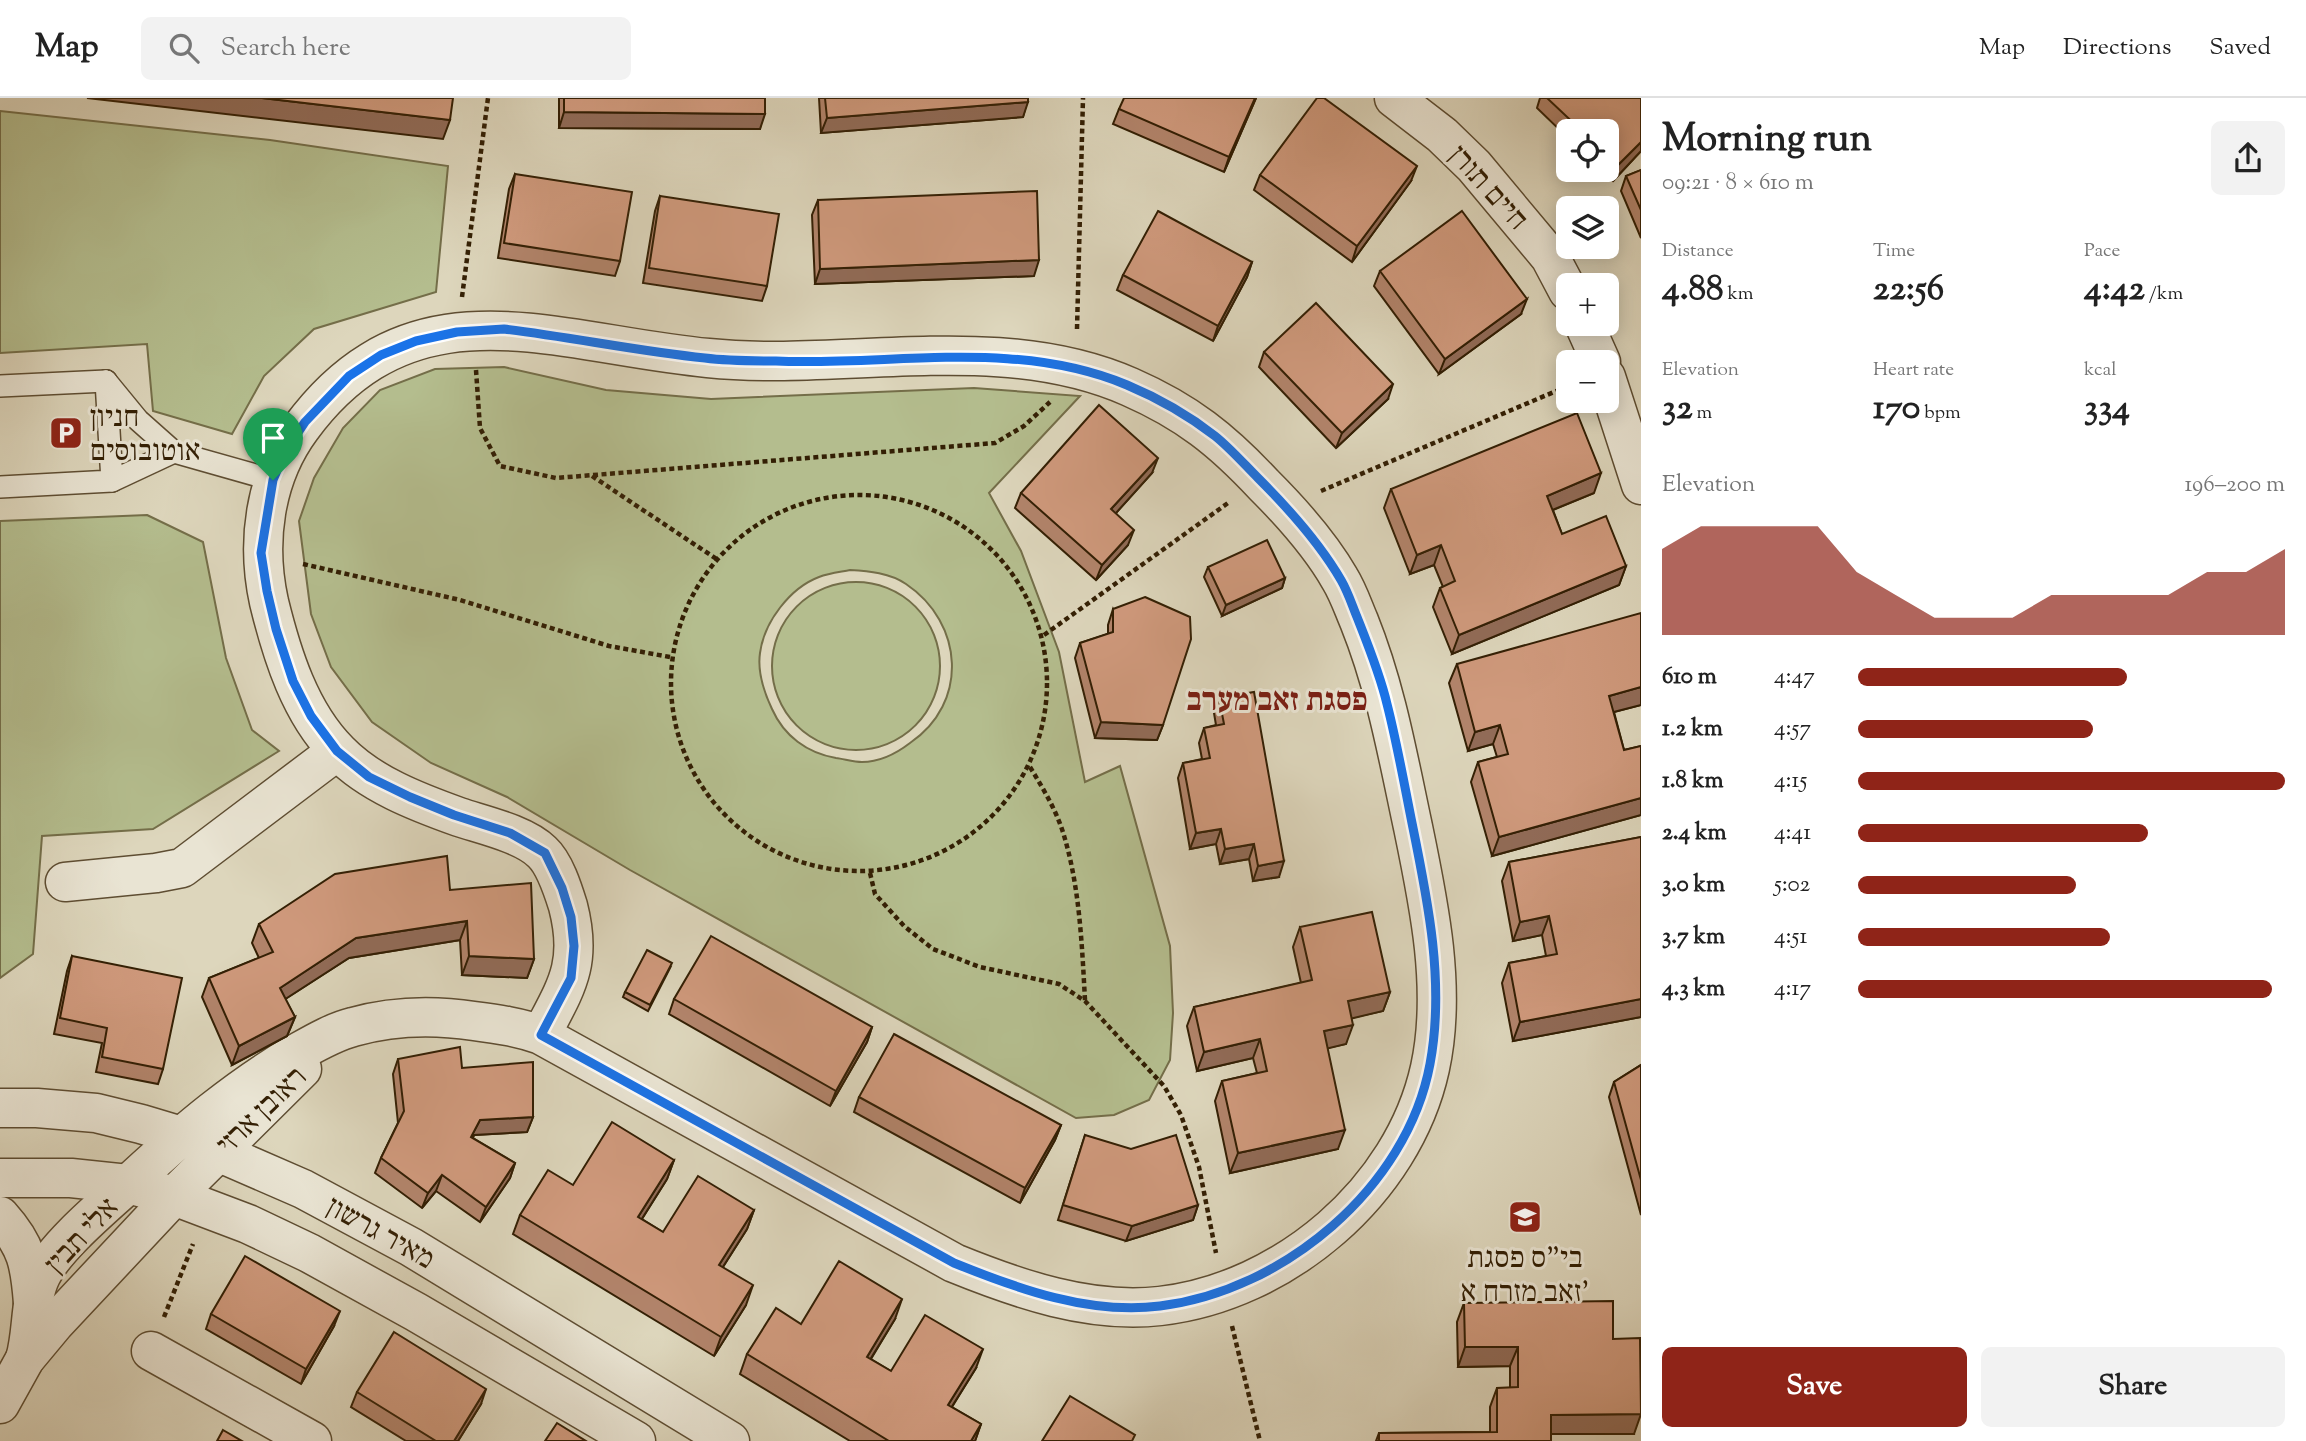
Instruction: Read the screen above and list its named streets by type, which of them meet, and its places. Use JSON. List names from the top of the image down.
{
  "streets": {
    "street": [
      "חיים תורן",
      "ראובן ארזי",
      "מאיר גרשון",
      "אלי תבין"
    ]
  },
  "crossings": [
    ["ראובן ארזי", "מאיר גרשון"],
    ["ראובן ארזי", "אלי תבין"],
    ["מאיר גרשון", "אלי תבין"]
  ],
  "districts": ["פסגת זאב מערב"],
  "places": {
    "parking": ["חניון אוטובוסים"],
    "school or university": ["בי\"ס פסגת זאב מזרח א'"]
  },
  "page": {
    "header": "Map",
    "search": "Search here",
    "nav": ["Map", "Directions", "Saved"],
    "heading": ["Morning run", "09:21 · 8 × 610 m"],
    "map_buttons": ["+", "−"],
    "stats": [
      ["Distance", "4.88 km"],
      ["Time", "22:56"],
      ["Pace", "4:42 /km"],
      ["Elevation", "32 m"],
      ["Heart rate", "170 bpm"],
      ["kcal", "334"]
    ],
    "chart": ["Elevation", "196–200 m"],
    "list": [
      {
        "name": "610 m",
        "note": "4:47"
      },
      {
        "name": "1.2 km",
        "note": "4:57"
      },
      {
        "name": "1.8 km",
        "note": "4:15"
      },
      {
        "name": "2.4 km",
        "note": "4:41"
      },
      {
        "name": "3.0 km",
        "note": "5:02"
      },
      {
        "name": "3.7 km",
        "note": "4:51"
      },
      {
        "name": "4.3 km",
        "note": "4:17"
      }
    ],
    "buttons": ["Save", "Share"]
  }
}
